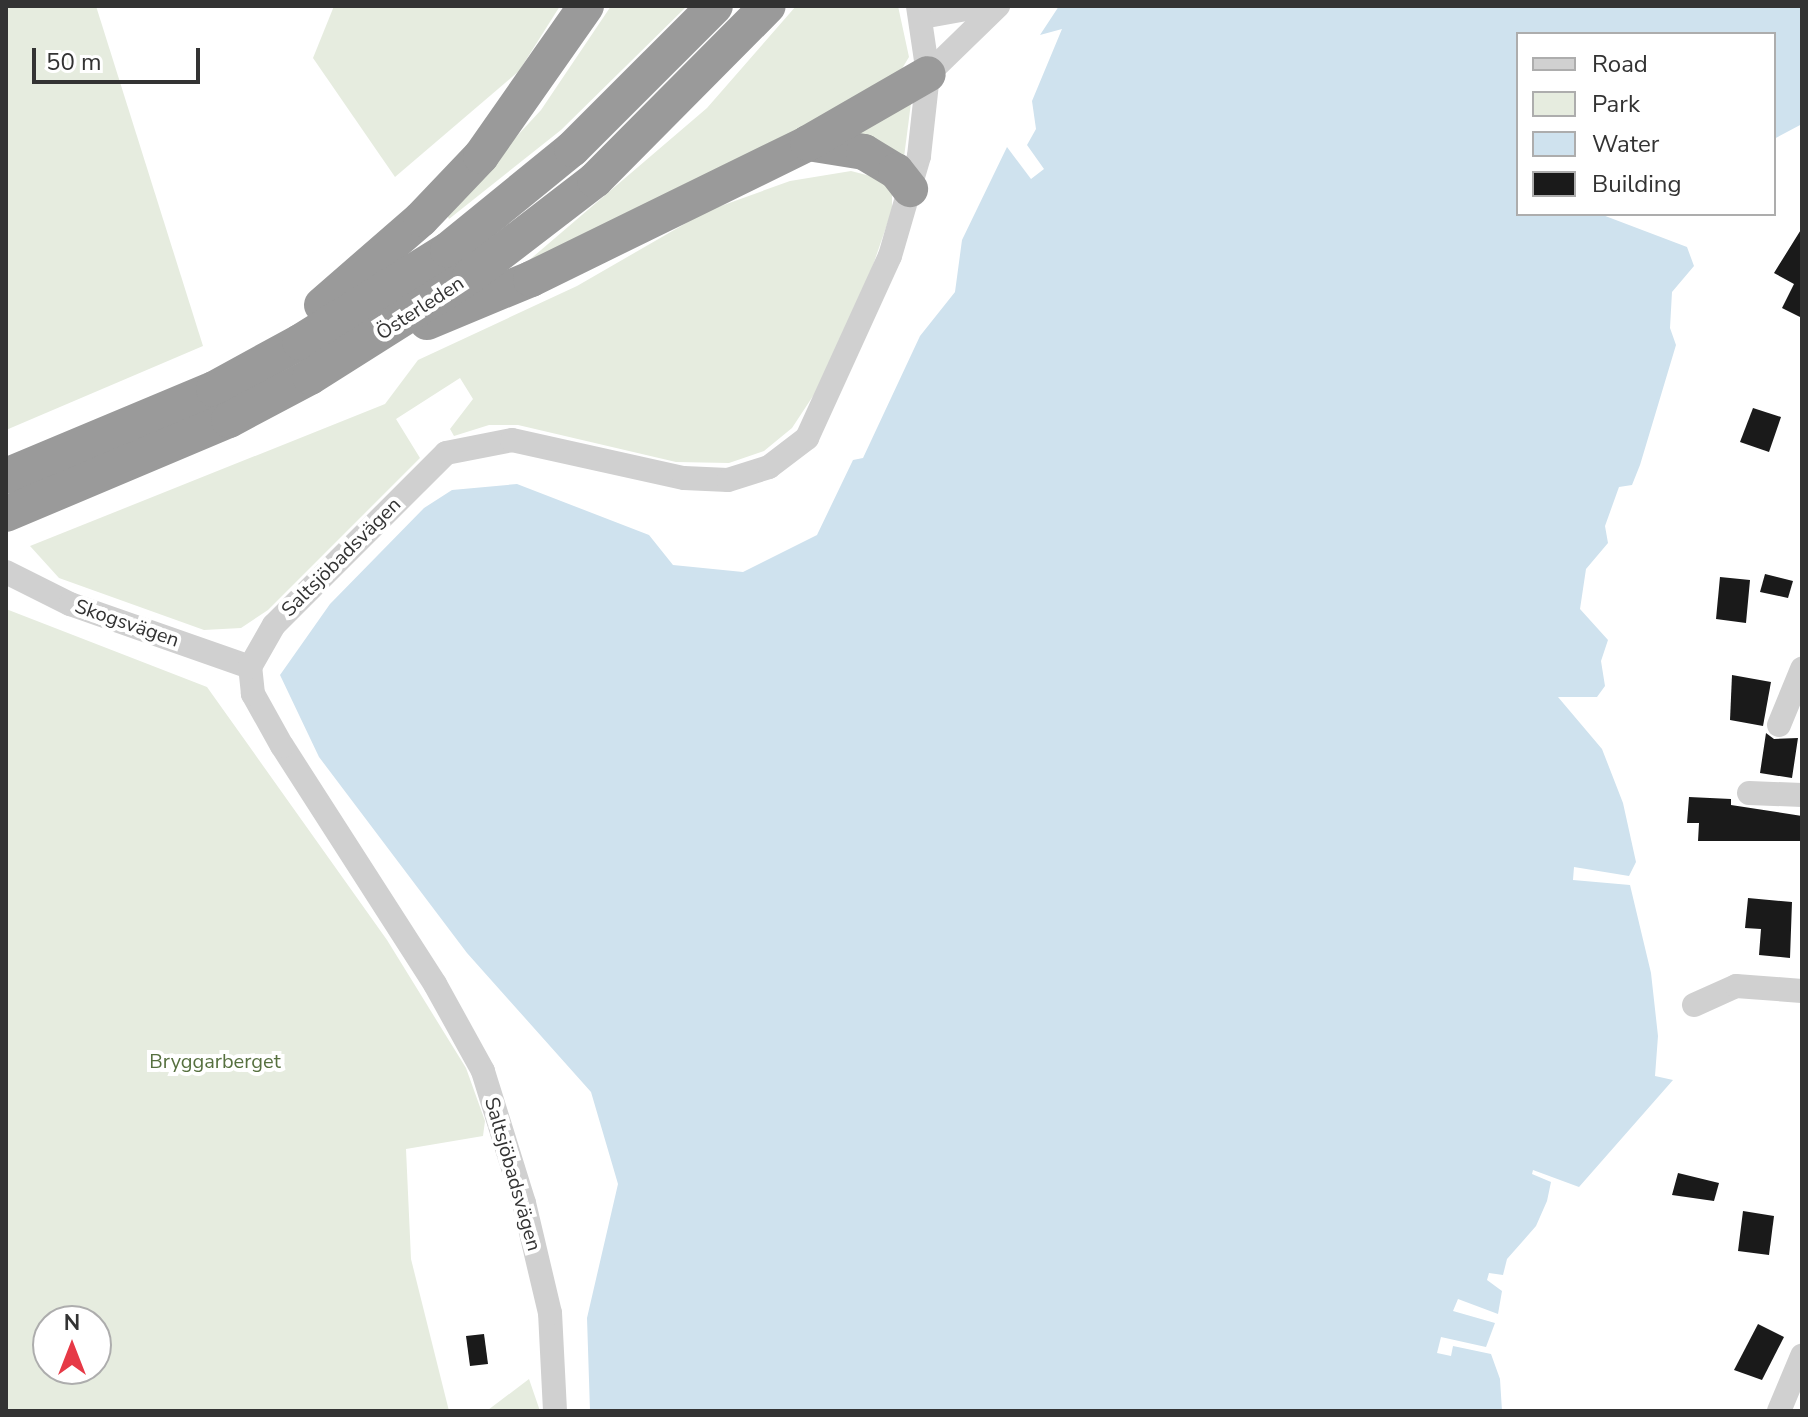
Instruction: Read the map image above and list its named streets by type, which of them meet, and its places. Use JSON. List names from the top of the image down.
{
  "streets": {
    "highway": ["Österleden"],
    "street": ["Saltsjöbadsvägen", "Skogsvägen"]
  },
  "crossings": [
    ["Saltsjöbadsvägen", "Skogsvägen"]
  ],
  "parks": ["Bryggarberget"],
  "legend": [
    "Road",
    "Park",
    "Water",
    "Building"
  ],
  "scale_bar": "50 m",
  "north": "top"
}
